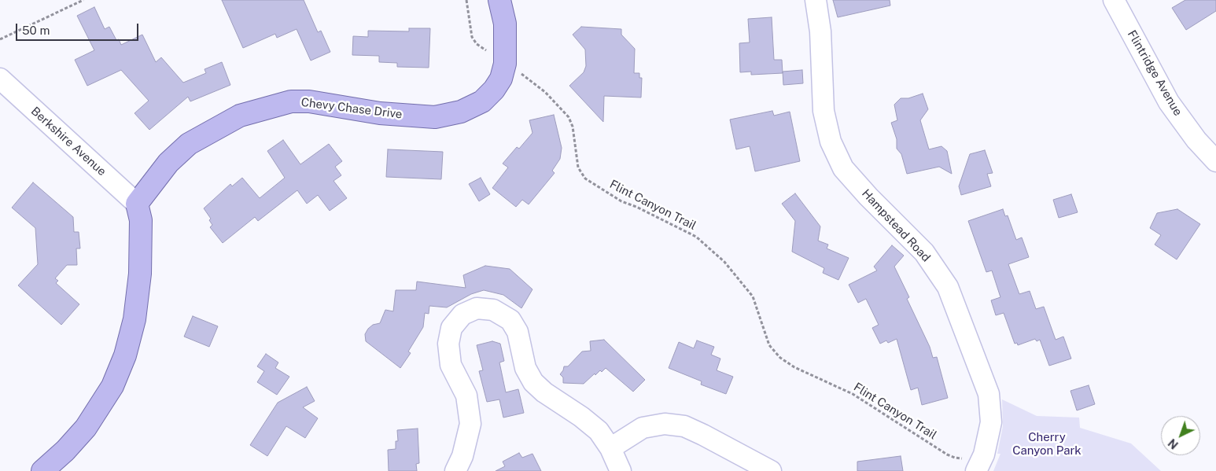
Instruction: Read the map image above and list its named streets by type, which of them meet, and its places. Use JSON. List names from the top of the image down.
{
  "streets": {
    "main road": ["Chevy Chase Drive"],
    "street": ["Flintridge Avenue", "Berkshire Avenue", "Hampstead Road"],
    "path": ["Flint Canyon Trail"]
  },
  "crossings": [
    ["Chevy Chase Drive", "Berkshire Avenue"],
    ["Flint Canyon Trail", "Hampstead Road"]
  ],
  "parks": ["Cherry Canyon Park"],
  "scale_bar": "50 m",
  "north": "bottom left"
}
